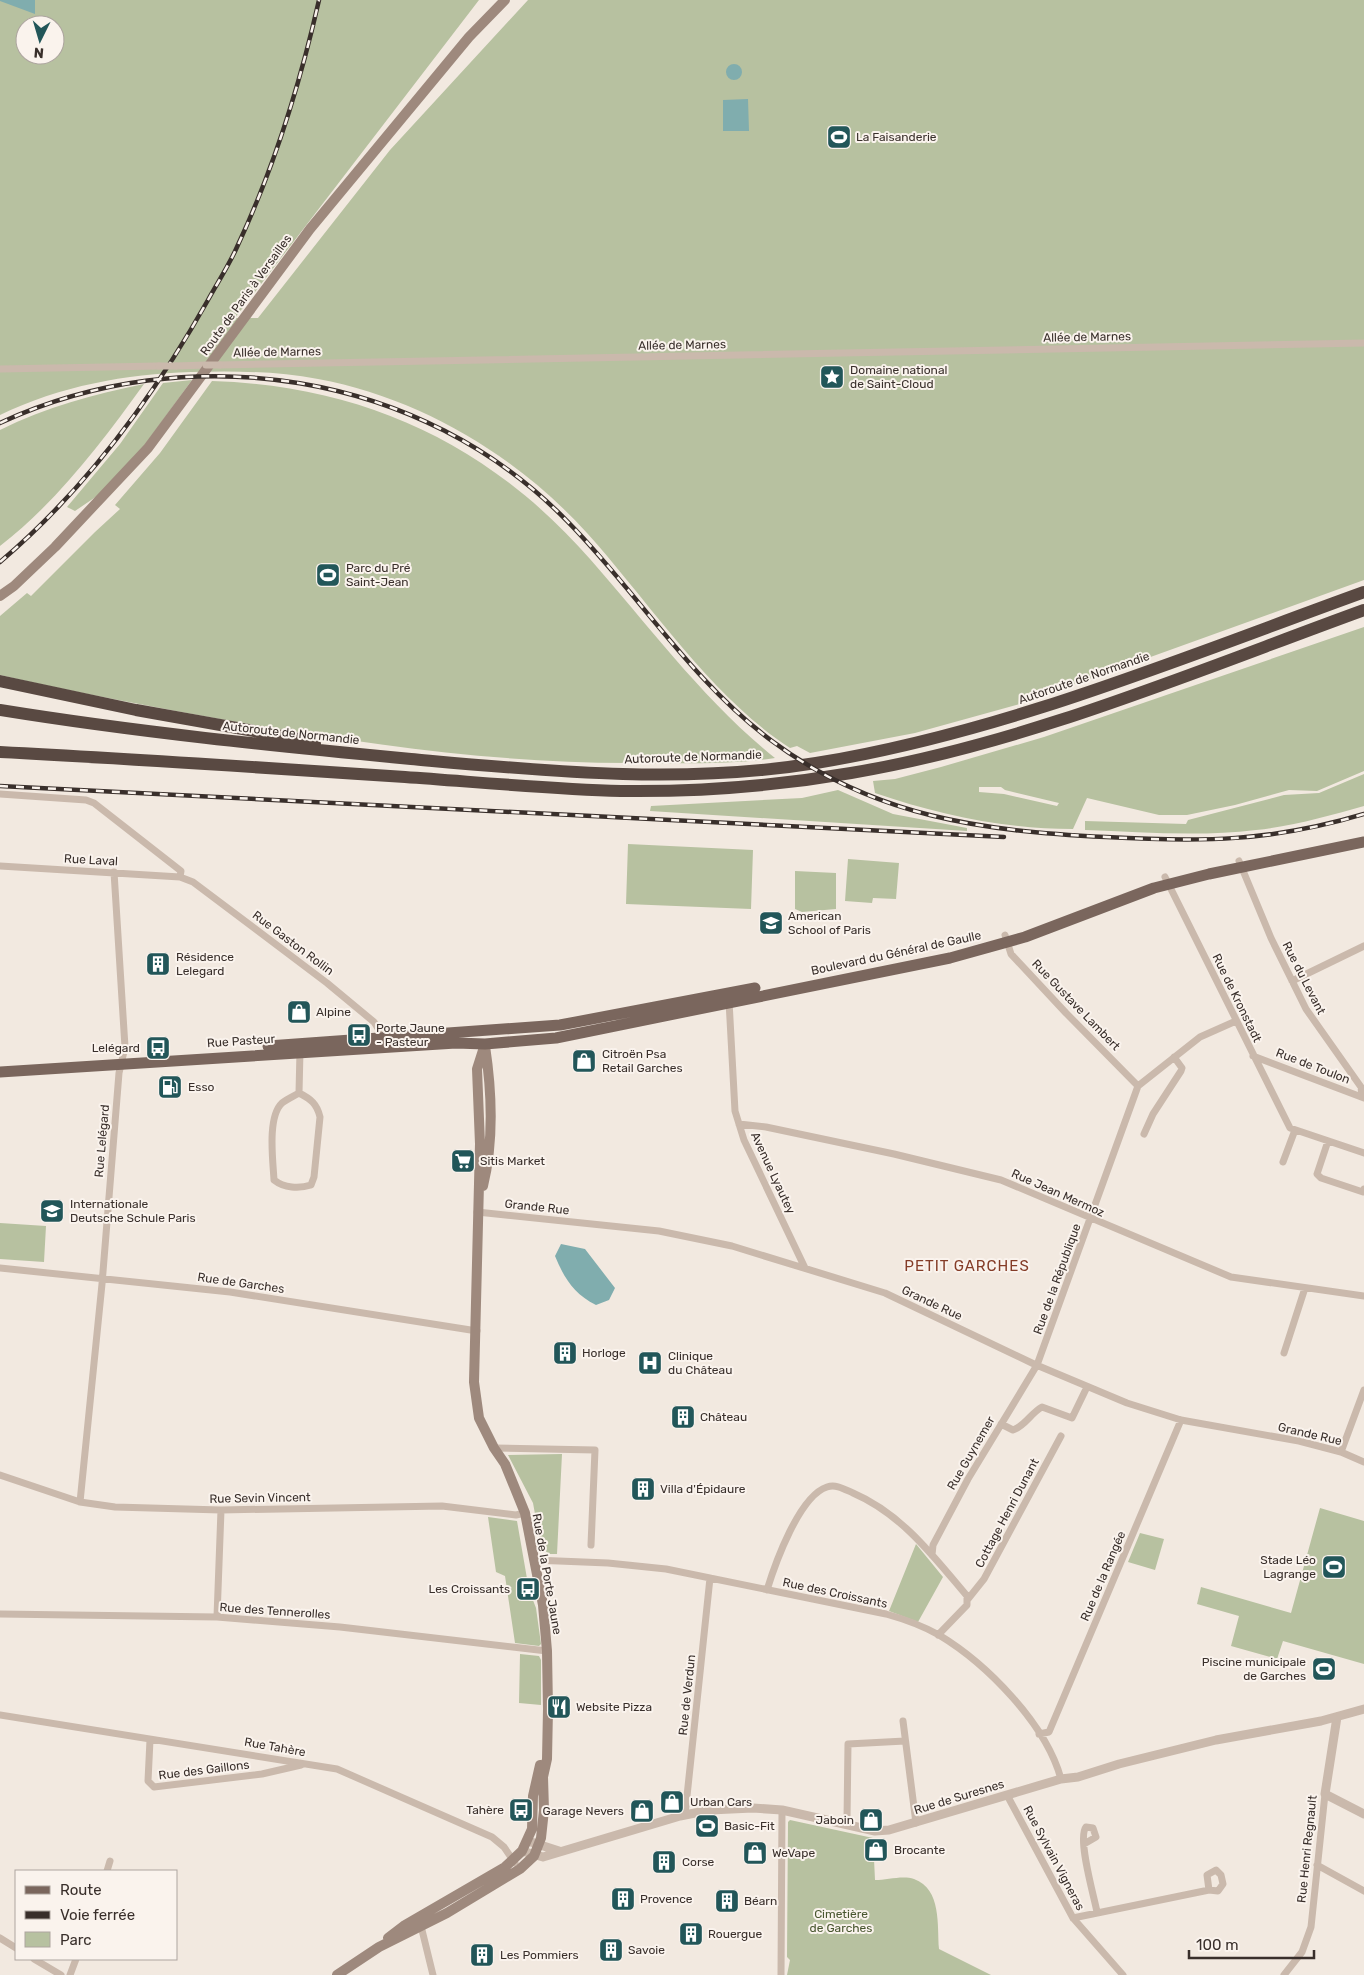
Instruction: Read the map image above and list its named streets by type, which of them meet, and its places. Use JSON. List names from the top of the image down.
{
  "streets": {
    "highway": ["Autoroute de Normandie"],
    "main road": [
      "Route de Paris à Versailles",
      "Boulevard du Général de Gaulle",
      "Rue Pasteur",
      "Rue de la Porte Jaune"
    ],
    "street": [
      "Allée de Marnes",
      "Rue Laval",
      "Rue Gaston Rollin",
      "Rue du Levant",
      "Rue de Kronstadt",
      "Rue Gustave Lambert",
      "Rue de Toulon",
      "Rue Lelégard",
      "Avenue Lyautey",
      "Rue Jean Mermoz",
      "Grande Rue",
      "Rue de la République",
      "Rue de Garches",
      "Rue Guynemer",
      "Rue Sevin Vincent",
      "Cottage Henri Dunant",
      "Rue de la Rangée",
      "Rue des Croissants",
      "Rue des Tennerolles",
      "Rue de Verdun",
      "Rue Tahère",
      "Rue des Gaillons",
      "Rue de Suresnes",
      "Rue Henri Regnault",
      "Rue Sylvain Vigneras"
    ]
  },
  "crossings": [
    ["Rue Laval", "Rue Gaston Rollin"],
    ["Rue Laval", "Rue Lelégard"],
    ["Rue Gaston Rollin", "Rue Pasteur"],
    ["Boulevard du Général de Gaulle", "Rue du Levant"],
    ["Boulevard du Général de Gaulle", "Rue de Kronstadt"],
    ["Boulevard du Général de Gaulle", "Rue Gustave Lambert"],
    ["Boulevard du Général de Gaulle", "Rue Pasteur"],
    ["Boulevard du Général de Gaulle", "Avenue Lyautey"],
    ["Boulevard du Général de Gaulle", "Rue de la Porte Jaune"],
    ["Rue du Levant", "Rue de Toulon"],
    ["Rue de Kronstadt", "Rue de Toulon"],
    ["Rue Gustave Lambert", "Rue de la République"],
    ["Rue Pasteur", "Rue Lelégard"],
    ["Rue Pasteur", "Rue de la Porte Jaune"],
    ["Rue Lelégard", "Rue de Garches"],
    ["Rue Lelégard", "Rue Sevin Vincent"],
    ["Avenue Lyautey", "Rue Jean Mermoz"],
    ["Avenue Lyautey", "Grande Rue"],
    ["Rue Jean Mermoz", "Rue de la République"],
    ["Grande Rue", "Rue de la République"],
    ["Grande Rue", "Rue Guynemer"],
    ["Grande Rue", "Rue de la Porte Jaune"],
    ["Grande Rue", "Rue de la Rangée"],
    ["Rue de la République", "Rue Guynemer"],
    ["Rue de Garches", "Rue de la Porte Jaune"],
    ["Rue Sevin Vincent", "Rue de la Porte Jaune"],
    ["Cottage Henri Dunant", "Rue des Croissants"],
    ["Rue de la Porte Jaune", "Rue des Croissants"],
    ["Rue de la Porte Jaune", "Rue des Tennerolles"],
    ["Rue de la Porte Jaune", "Rue Tahère"],
    ["Rue de la Porte Jaune", "Rue de Suresnes"],
    ["Rue de la Rangée", "Rue des Croissants"],
    ["Rue des Croissants", "Rue de Verdun"],
    ["Rue des Croissants", "Rue de Suresnes"],
    ["Rue de Verdun", "Rue de Suresnes"],
    ["Rue Tahère", "Rue des Gaillons"],
    ["Rue de Suresnes", "Rue Henri Regnault"],
    ["Rue de Suresnes", "Rue Sylvain Vigneras"]
  ],
  "districts": ["PETIT GARCHES"],
  "parks": ["Cimetière de Garches"],
  "places": {
    "sports": [
      "La Faisanderie",
      "Parc du Pré Saint-Jean",
      "Stade Léo Lagrange",
      "Piscine municipale de Garches",
      "Basic-Fit"
    ],
    "place": ["Domaine national de Saint-Cloud"],
    "school or university": ["American School of Paris", "Internationale Deutsche Schule Paris"],
    "building": [
      "Résidence Lelegard",
      "Horloge",
      "Château",
      "Villa d'Épidaure",
      "Corse",
      "Provence",
      "Béarn",
      "Rouergue",
      "Savoie",
      "Les Pommiers"
    ],
    "shop": [
      "Alpine",
      "Citroën Psa Retail Garches",
      "Urban Cars",
      "Garage Nevers",
      "Jaboin",
      "Brocante",
      "WeVape"
    ],
    "bus stop": [
      "Porte Jaune - Pasteur",
      "Lelégard",
      "Les Croissants",
      "Tahère"
    ],
    "fuel station": ["Esso"],
    "supermarket": ["Sitis Market"],
    "hospital": ["Clinique du Château"],
    "restaurant": ["Website Pizza"]
  },
  "legend": ["Route", "Voie ferrée", "Parc"],
  "scale_bar": "100 m",
  "north": "bottom"
}
